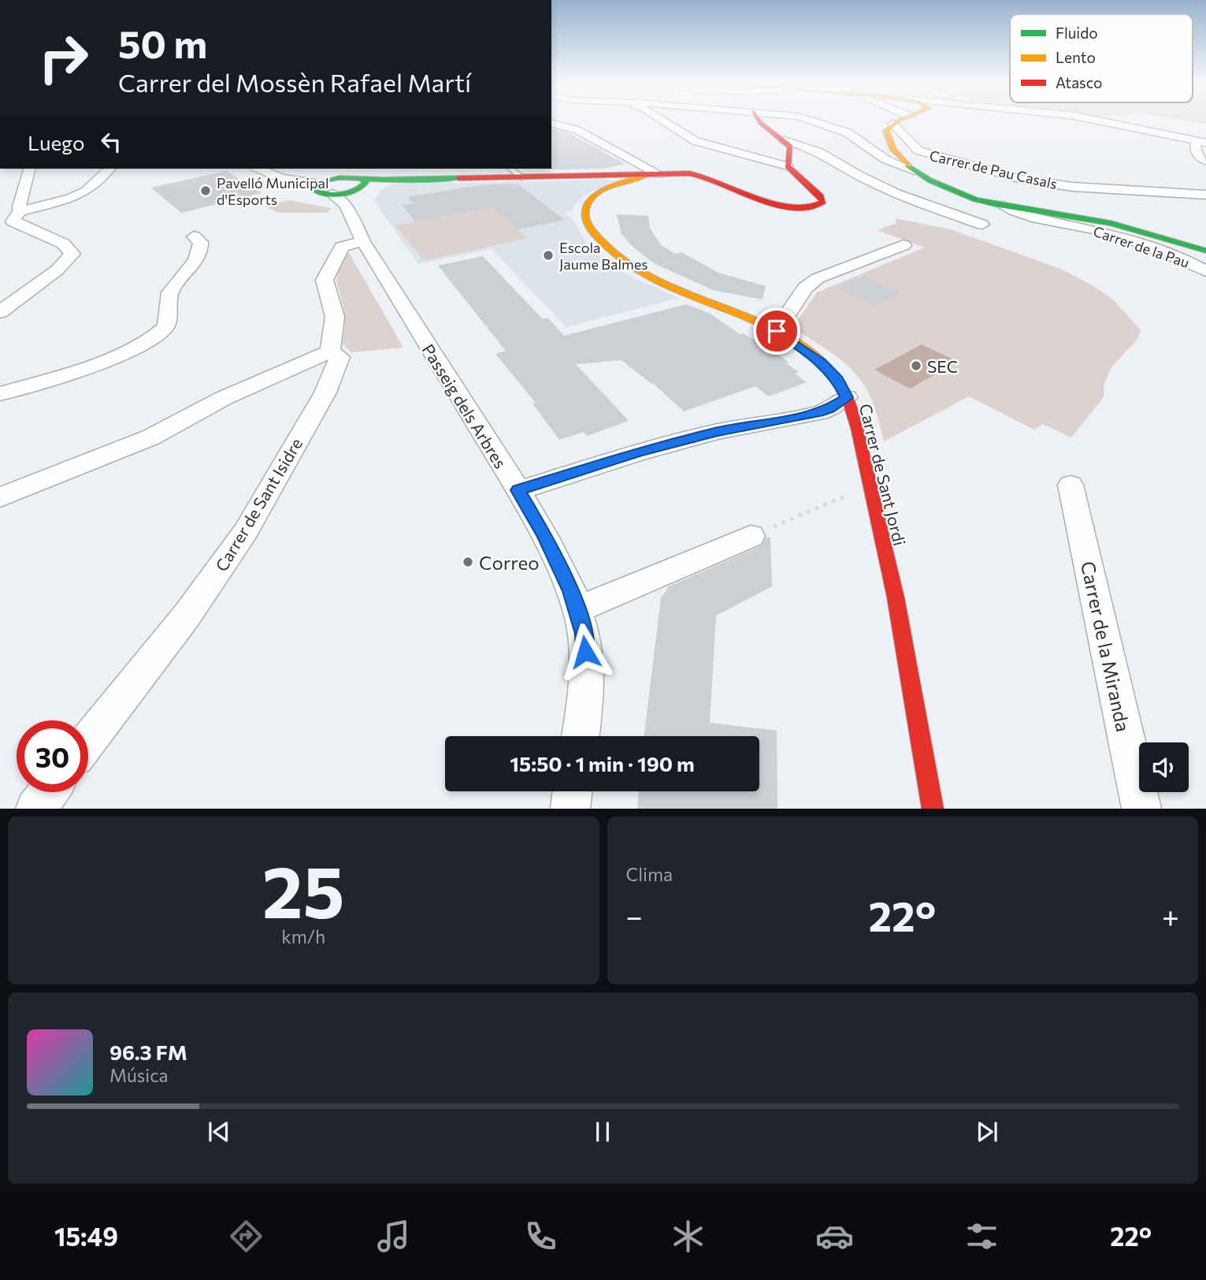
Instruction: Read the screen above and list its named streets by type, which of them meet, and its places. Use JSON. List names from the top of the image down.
{
  "streets": {
    "street": [
      "Carrer de Pau Casals",
      "Carrer de la Pau",
      "Passeig dels Arbres",
      "Carrer de Sant Jordi",
      "Carrer de Sant Isidre",
      "Carrer de la Miranda"
    ]
  },
  "crossings": [
    ["Passeig dels Arbres", "Carrer de Sant Isidre"]
  ],
  "places": [
    "Pavelló Municipal d'Esports",
    "Escola Jaume Balmes",
    "SEC",
    "Correo"
  ],
  "legend": ["Fluido", "Lento", "Atasco"],
  "page": {
    "turn": ["50 m", "Carrer del Mossèn Rafael Martí"],
    "then": "Luego",
    "limit": "30",
    "trip": "15:50 · 1 min · 190 m",
    "tile": [
      ["25", "km/h"],
      "Clima"
    ],
    "heat": ["−", "22°", "+"],
    "song": ["96.3 FM", "Música"],
    "tabs": ["15:49", "22°"]
  }
}
